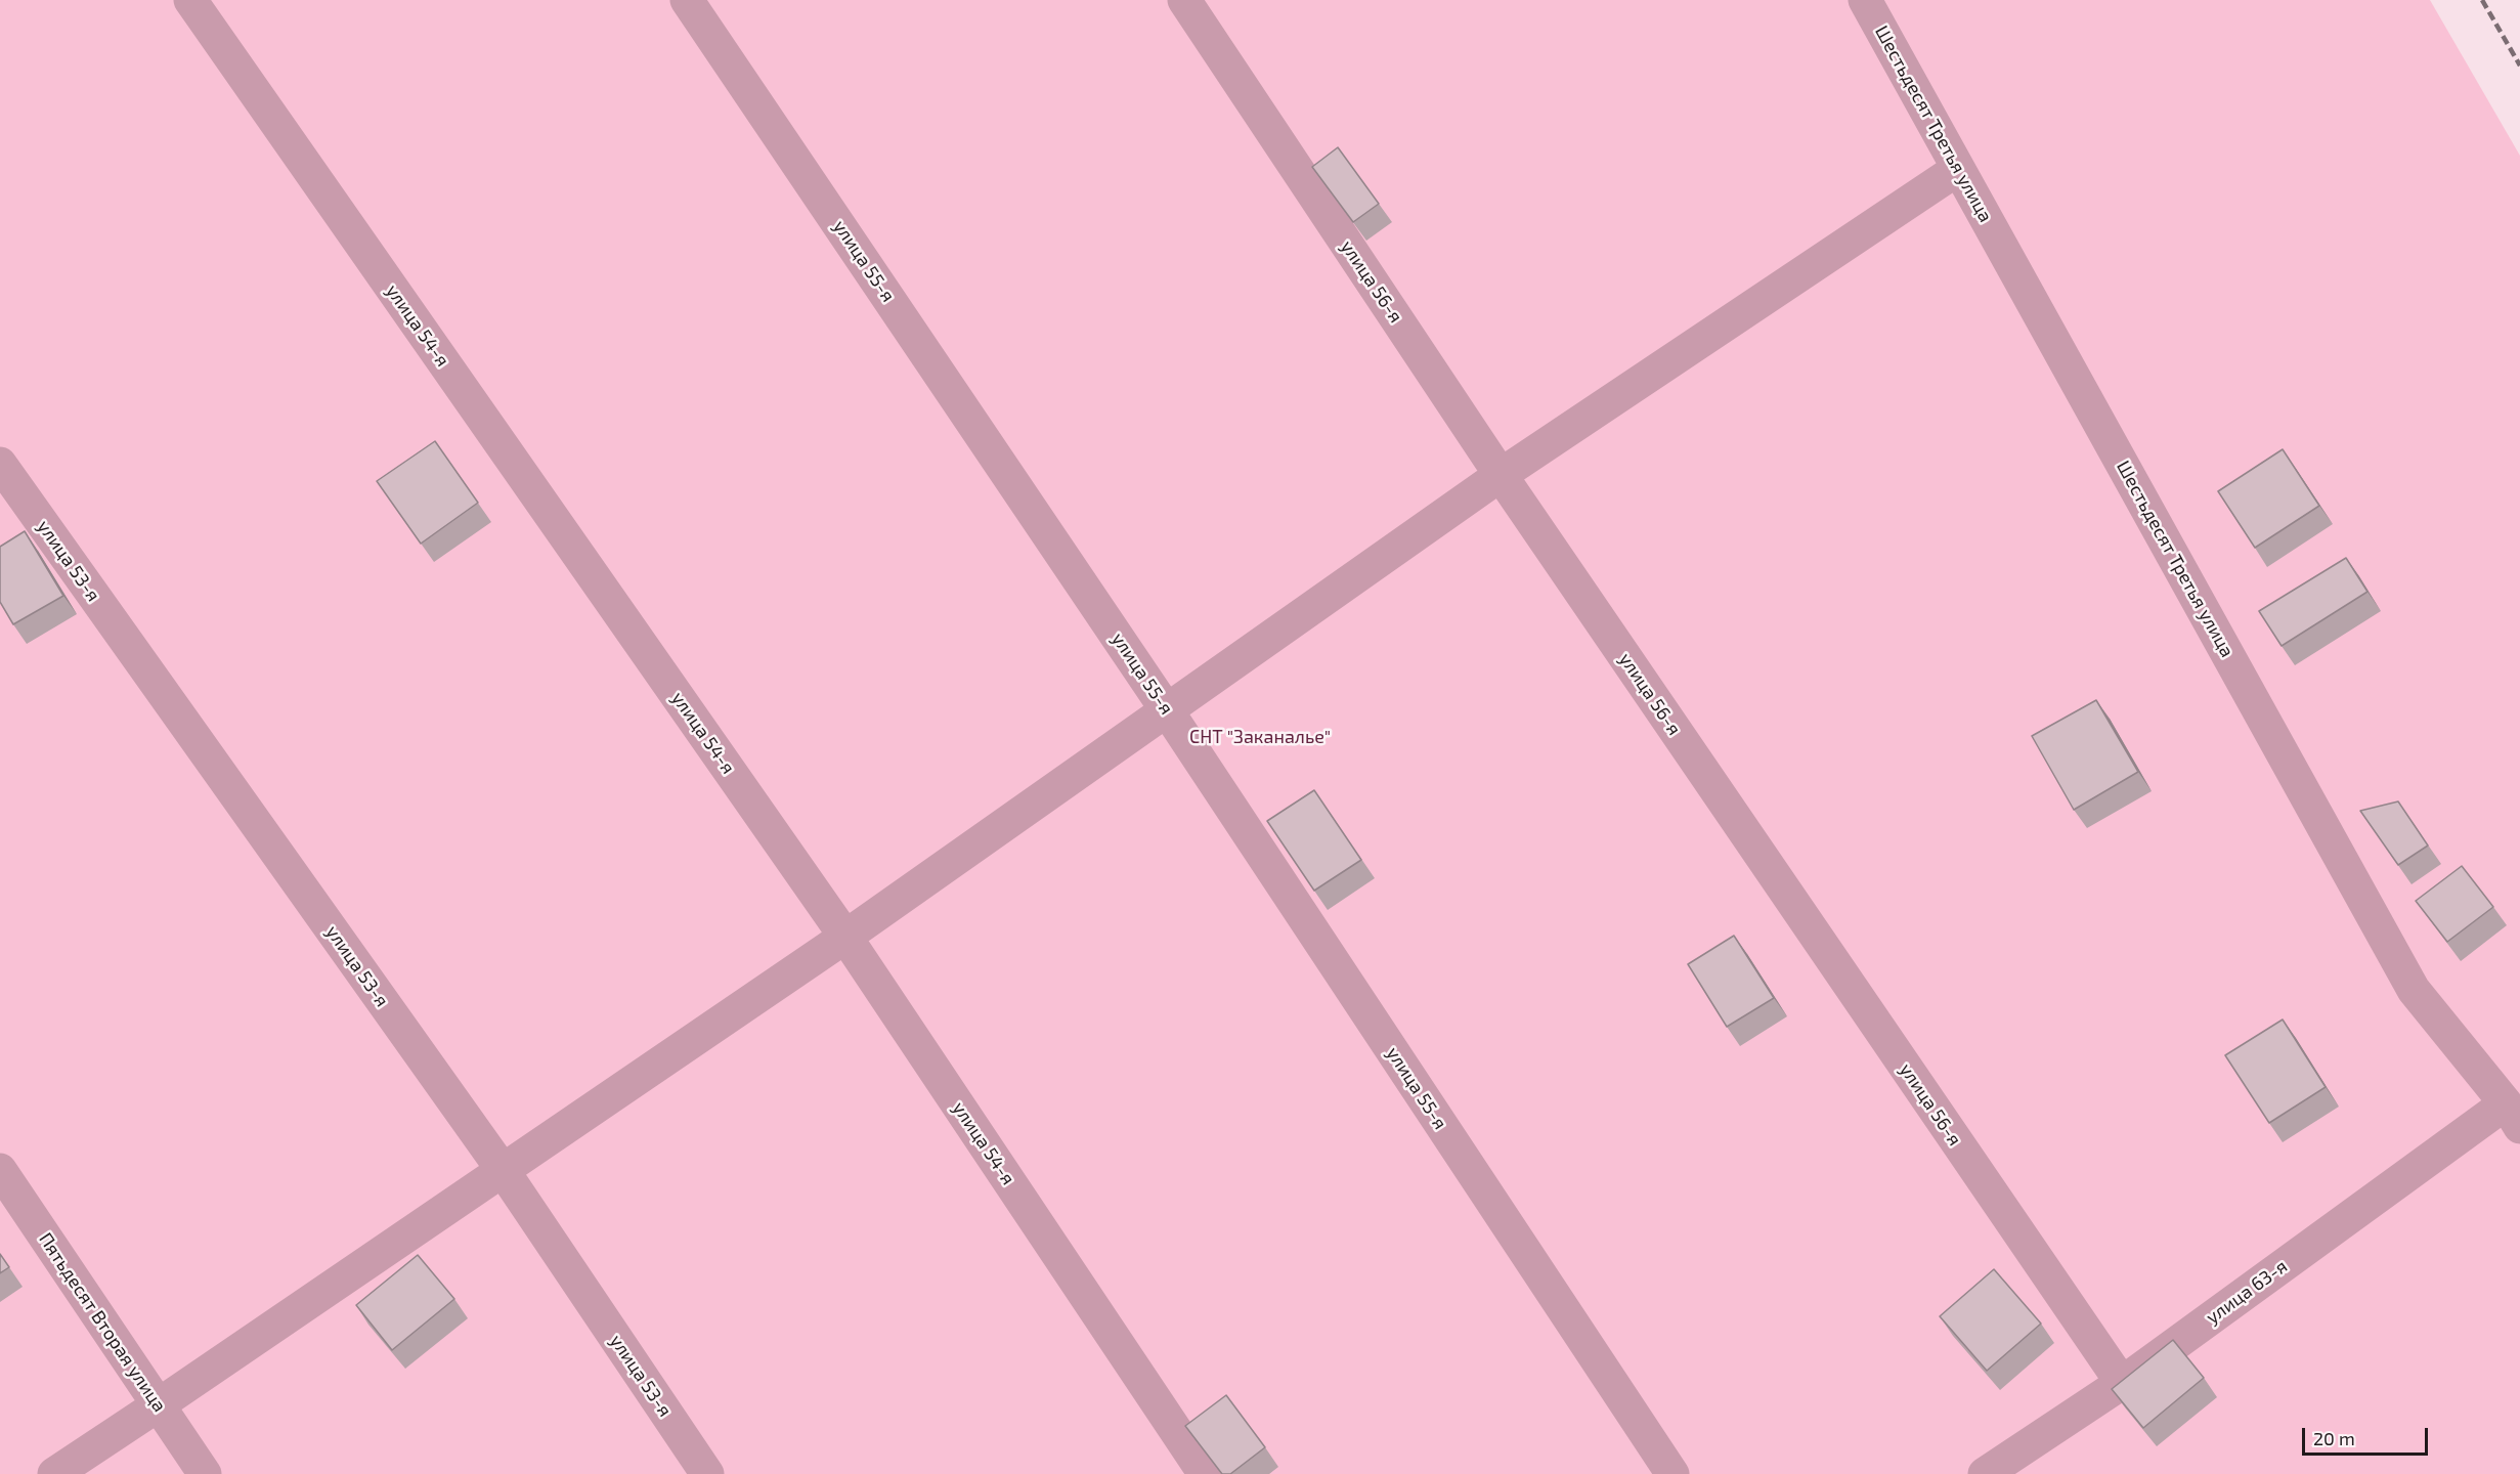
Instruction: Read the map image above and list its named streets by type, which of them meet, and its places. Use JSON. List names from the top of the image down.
{
  "streets": {
    "street": [
      "Шестьдесят Третья улица",
      "улица 55-я",
      "улица 56-я",
      "улица 54-я",
      "улица 53-я",
      "улица 63-я",
      "Пятьдесят Вторая улица"
    ]
  },
  "crossings": [
    ["Шестьдесят Третья улица", "улица 63-я"],
    ["улица 56-я", "улица 63-я"]
  ],
  "parks": ["СНТ \"Заканалье\""],
  "scale_bar": "20 m"
}
